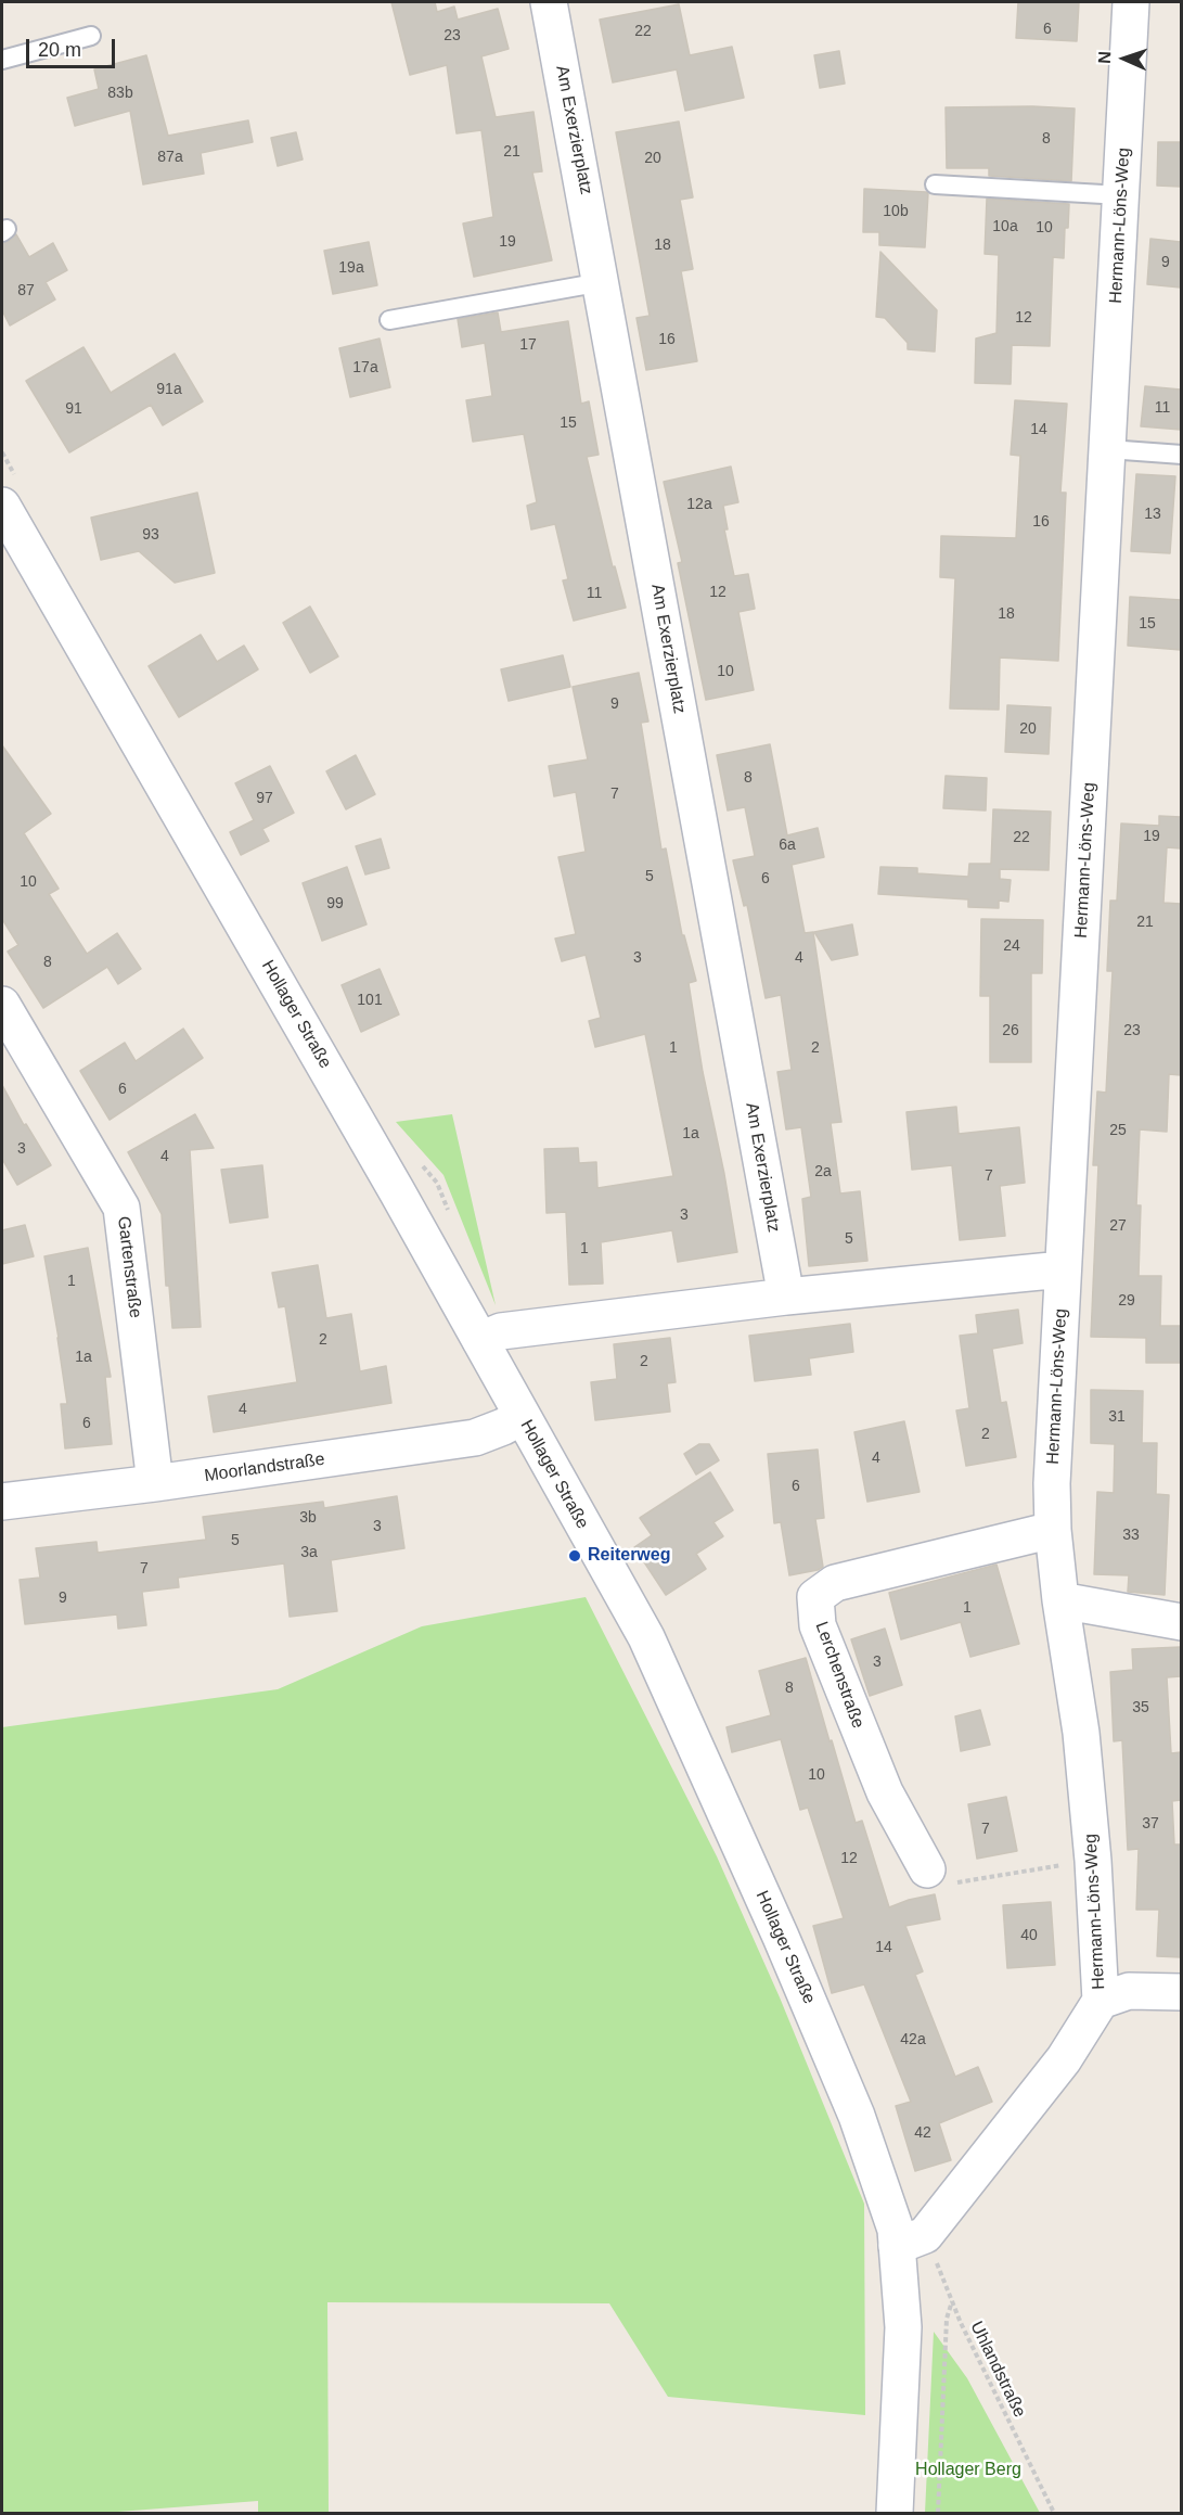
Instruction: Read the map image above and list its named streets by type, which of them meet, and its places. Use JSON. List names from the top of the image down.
{
  "streets": {
    "street": [
      "Am Exerzierplatz",
      "Hermann-Löns-Weg",
      "Hollager Straße",
      "Gartenstraße",
      "Moorlandstraße",
      "Lerchenstraße"
    ],
    "path": ["Uhlandstraße"]
  },
  "crossings": [
    ["Hermann-Löns-Weg", "Hollager Straße"],
    ["Hermann-Löns-Weg", "Lerchenstraße"],
    ["Hermann-Löns-Weg", "Uhlandstraße"],
    ["Hollager Straße", "Moorlandstraße"],
    ["Hollager Straße", "Uhlandstraße"],
    ["Gartenstraße", "Moorlandstraße"]
  ],
  "parks": ["Hollager Berg"],
  "places": ["Reiterweg"],
  "house_numbers": [
    "6",
    "22",
    "23",
    "83b",
    "8",
    "21",
    "87a",
    "20",
    "10b",
    "10a",
    "10",
    "19",
    "18",
    "9",
    "19a",
    "87",
    "12",
    "16",
    "17",
    "17a",
    "91a",
    "11",
    "91",
    "15",
    "14",
    "12a",
    "13",
    "16",
    "93",
    "12",
    "11",
    "18",
    "15",
    "10",
    "9",
    "20",
    "8",
    "7",
    "97",
    "19",
    "22",
    "6a",
    "5",
    "6",
    "10",
    "99",
    "21",
    "24",
    "3",
    "4",
    "8",
    "101",
    "26",
    "23",
    "1",
    "2",
    "6",
    "25",
    "1a",
    "3",
    "4",
    "2a",
    "7",
    "3",
    "27",
    "5",
    "1",
    "1",
    "29",
    "2",
    "1a",
    "2",
    "4",
    "31",
    "6",
    "2",
    "4",
    "6",
    "3b",
    "3",
    "33",
    "5",
    "3a",
    "7",
    "9",
    "1",
    "3",
    "8",
    "35",
    "10",
    "37",
    "7",
    "12",
    "40",
    "14",
    "42a",
    "42"
  ],
  "scale_bar": "20 m",
  "north": "left"
}
